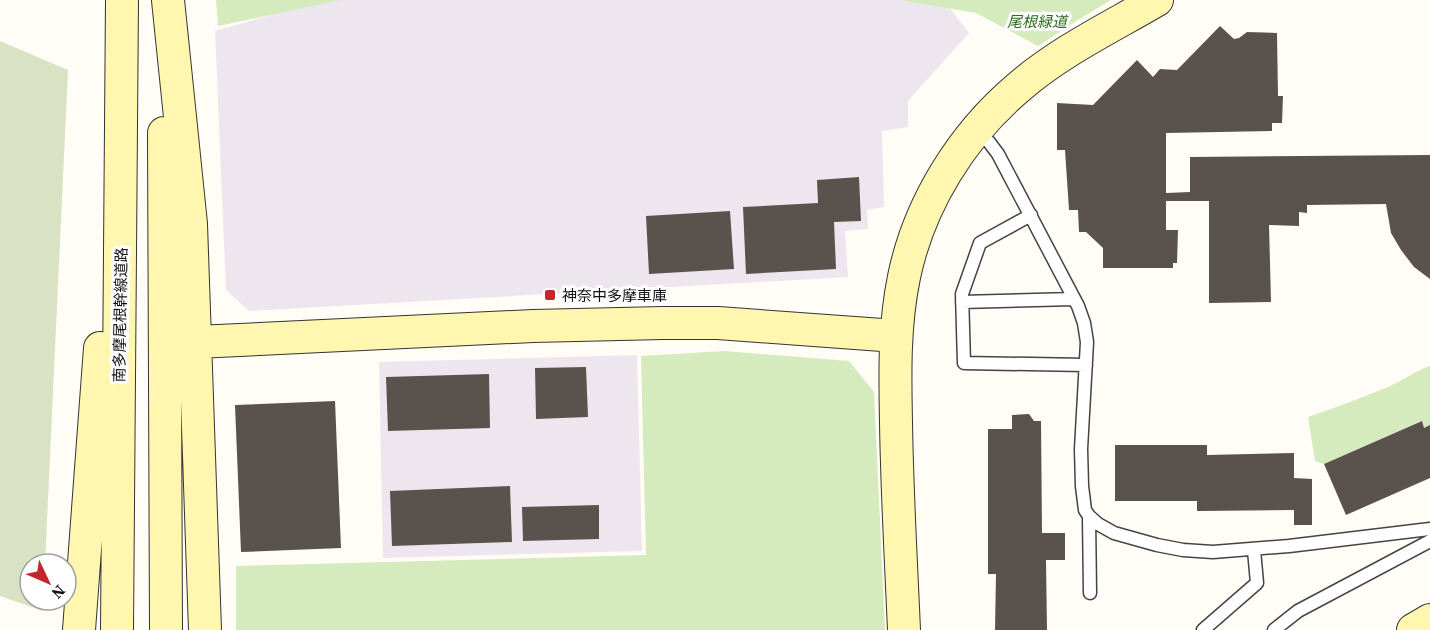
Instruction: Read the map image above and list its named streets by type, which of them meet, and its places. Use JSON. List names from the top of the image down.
{
  "streets": {
    "main road": ["南多摩尾根幹線道路"]
  },
  "parks": ["尾根緑道"],
  "places": {
    "transit": ["神奈中多摩車庫"]
  },
  "north": "bottom right"
}
